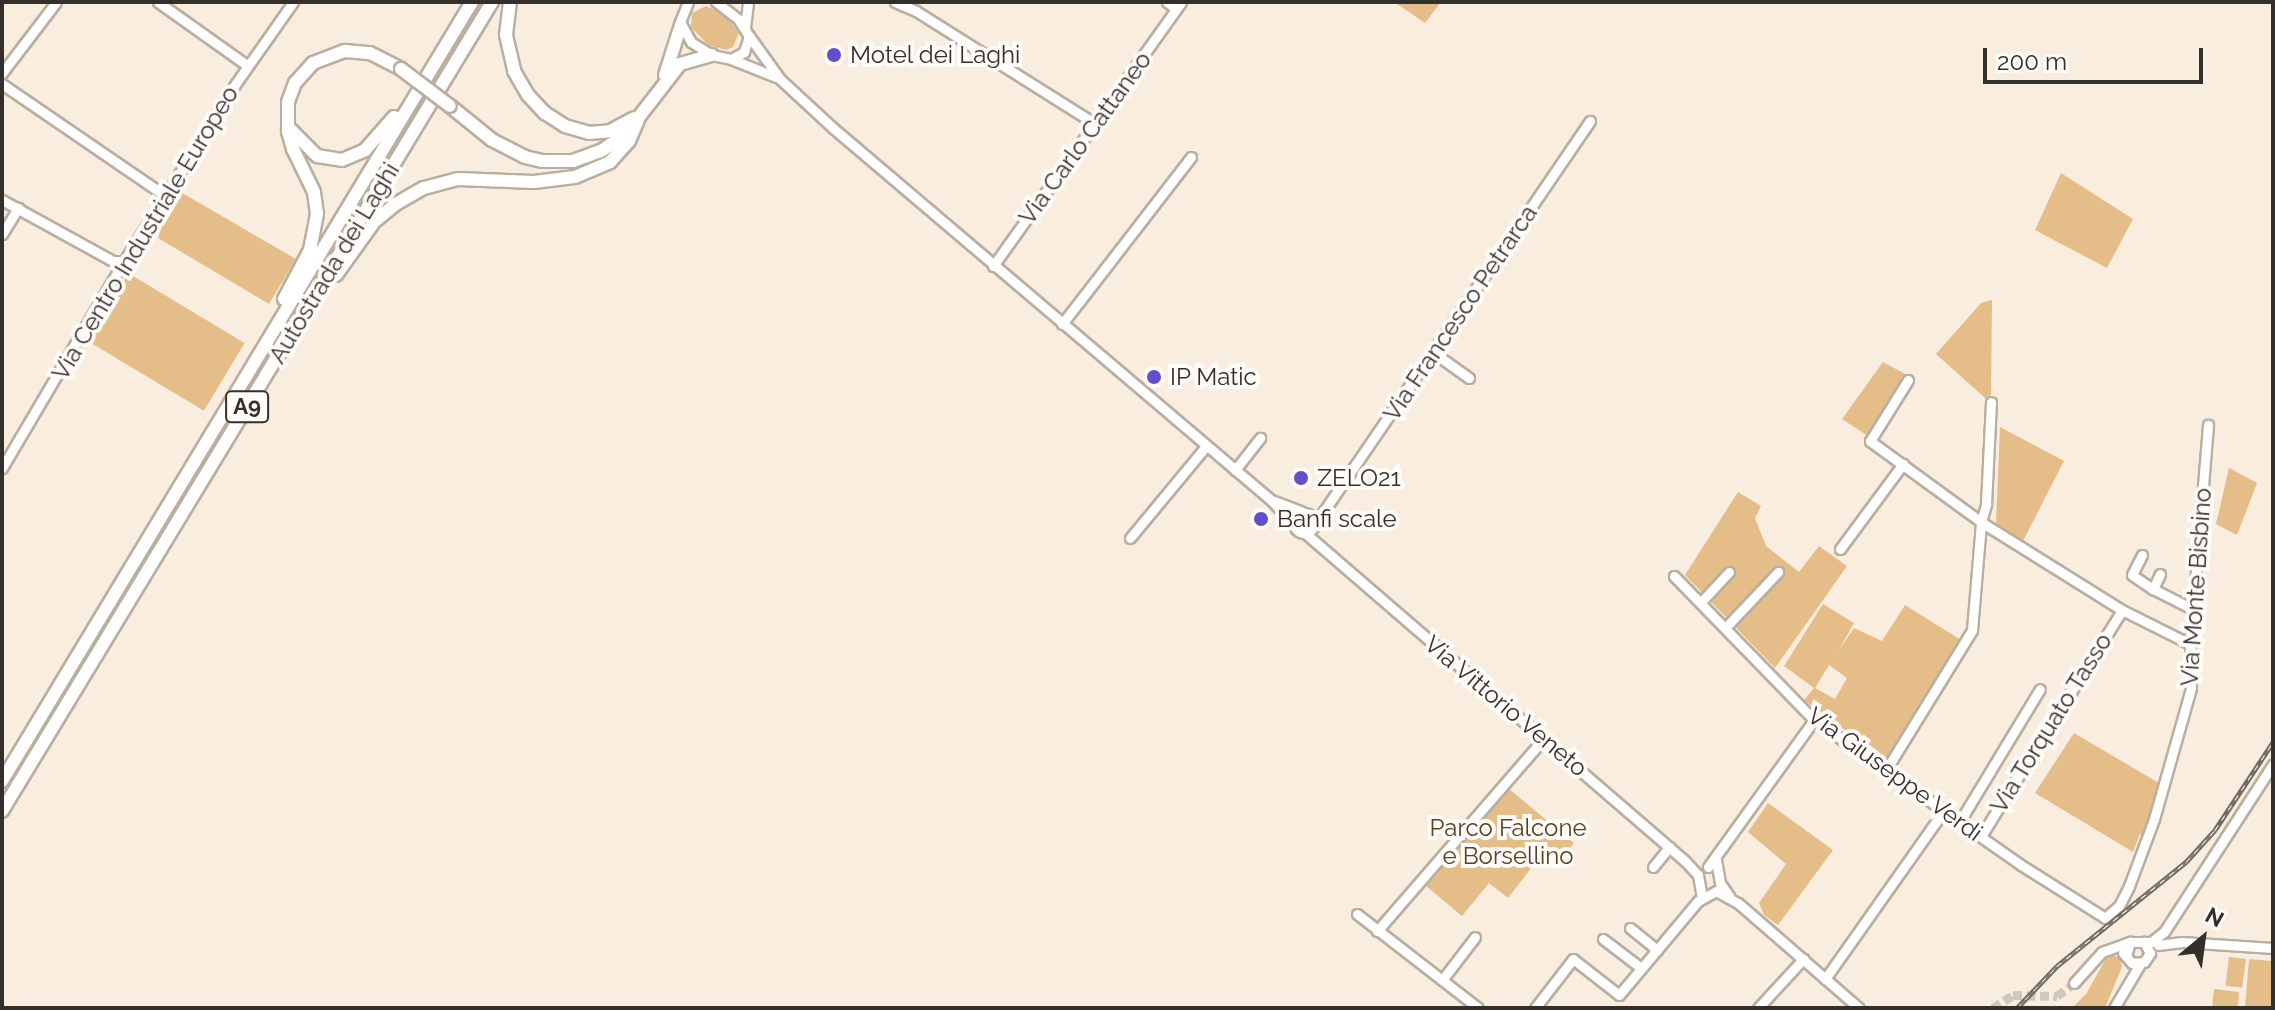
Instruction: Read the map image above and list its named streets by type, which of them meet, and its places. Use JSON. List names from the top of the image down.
{
  "streets": {
    "highway": ["Autostrada dei Laghi", "A9"],
    "street": [
      "Via Carlo Cattaneo",
      "Via Centro Industriale Europeo",
      "Via Francesco Petrarca",
      "Via Monte Bisbino",
      "Via Vittorio Veneto",
      "Via Torquato Tasso",
      "Via Giuseppe Verdi"
    ]
  },
  "crossings": [
    ["Via Francesco Petrarca", "Via Vittorio Veneto"],
    ["Via Monte Bisbino", "Via Giuseppe Verdi"],
    ["Via Torquato Tasso", "Via Giuseppe Verdi"]
  ],
  "parks": ["Parco Falcone e Borsellino"],
  "places": [
    "Motel dei Laghi",
    "IP Matic",
    "ZELO21",
    "Banfi scale"
  ],
  "scale_bar": "200 m",
  "north": "top right"
}
